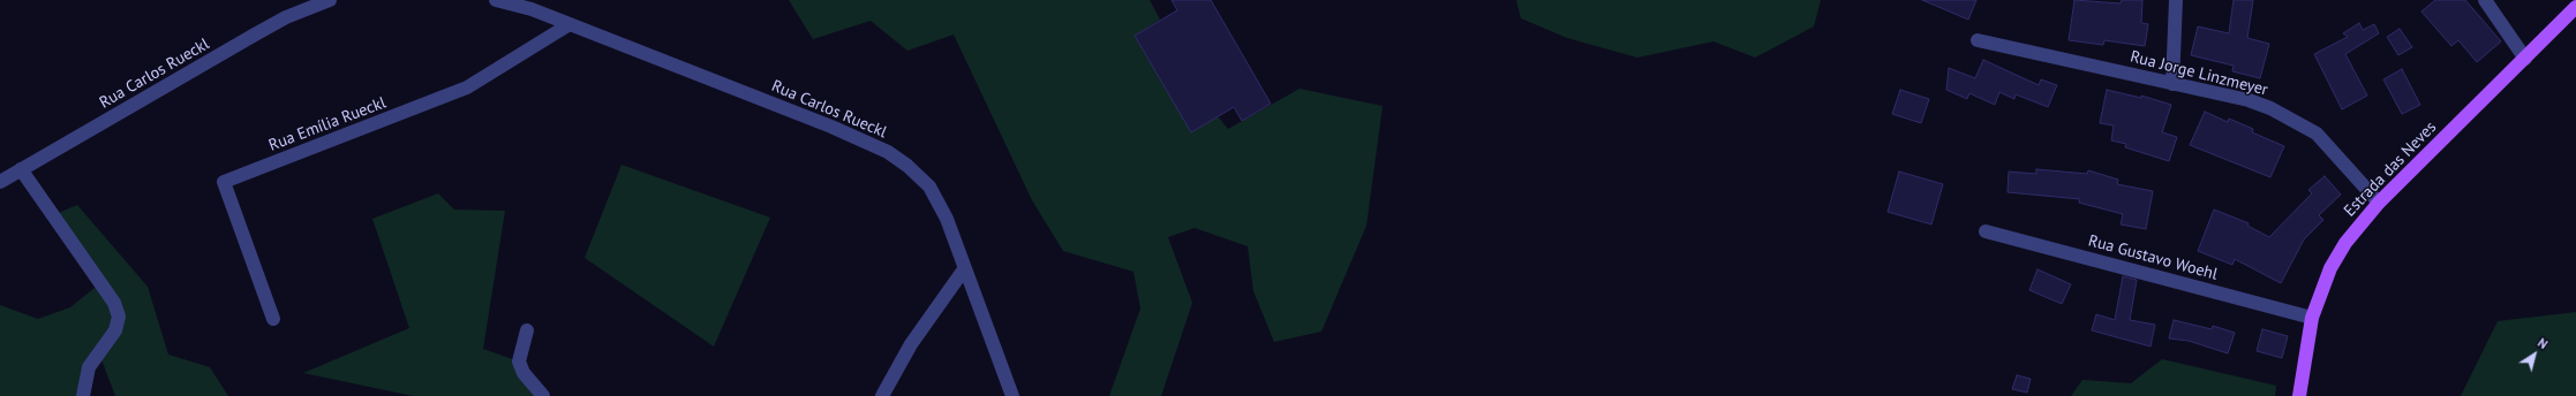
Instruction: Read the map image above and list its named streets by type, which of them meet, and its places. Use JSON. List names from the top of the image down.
{
  "streets": {
    "main road": ["Estrada das Neves"],
    "street": [
      "Rua Carlos Rueckl",
      "Rua Jorge Linzmeyer",
      "Rua Emília Rueckl",
      "Rua Gustavo Woehl"
    ]
  },
  "crossings": [
    ["Rua Carlos Rueckl", "Rua Emília Rueckl"],
    ["Rua Jorge Linzmeyer", "Estrada das Neves"],
    ["Estrada das Neves", "Rua Gustavo Woehl"]
  ],
  "north": "top right"
}
